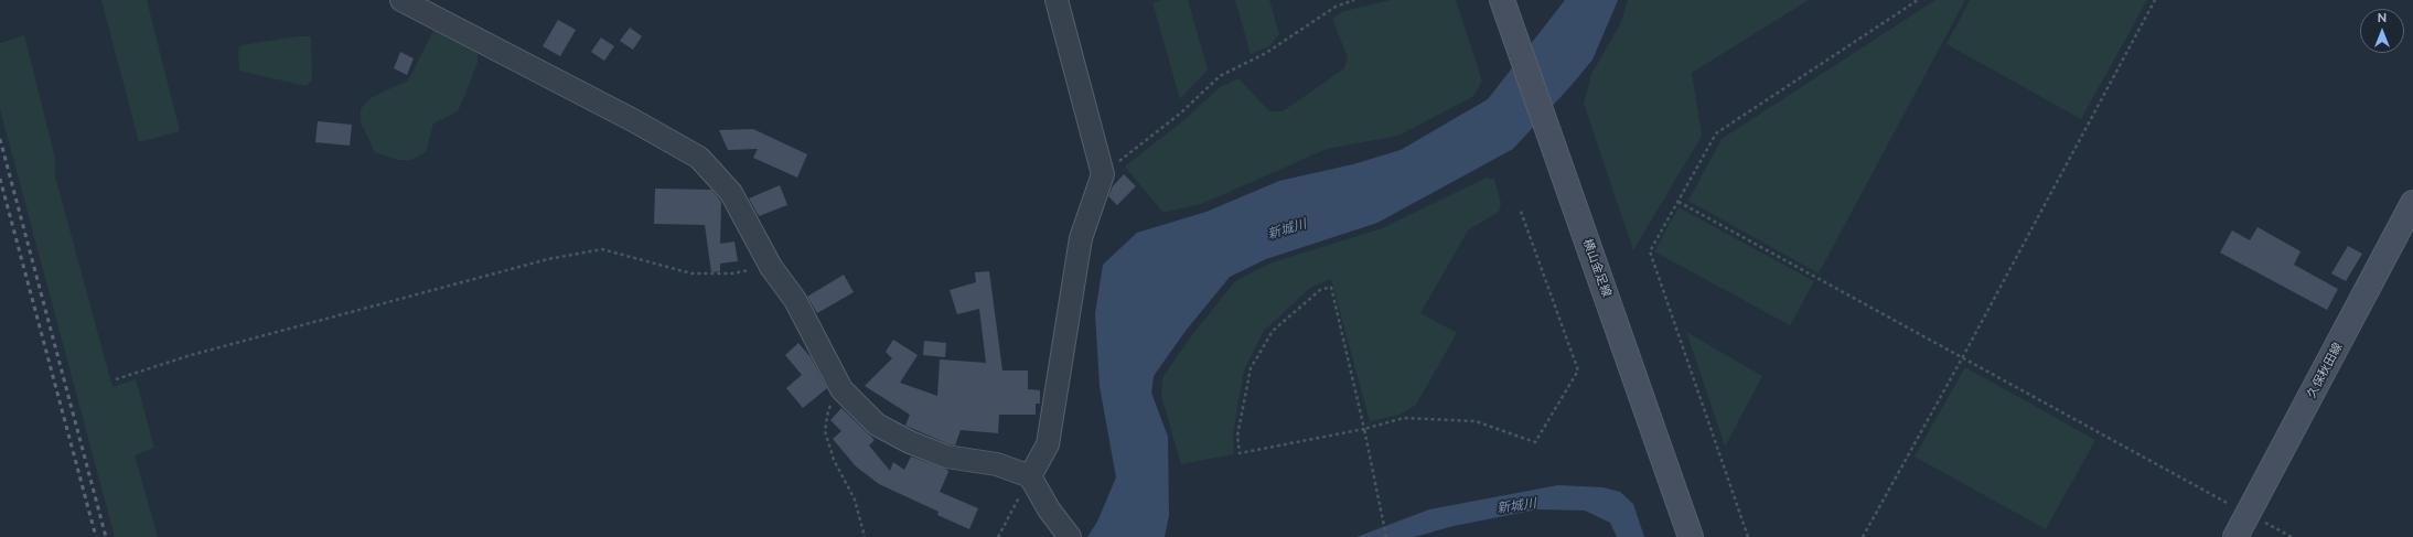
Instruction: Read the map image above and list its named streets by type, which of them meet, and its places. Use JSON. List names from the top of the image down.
{
  "streets": {
    "street": ["横山金足線", "久保秋田線"]
  },
  "water": ["新城川"],
  "north": "top"
}
